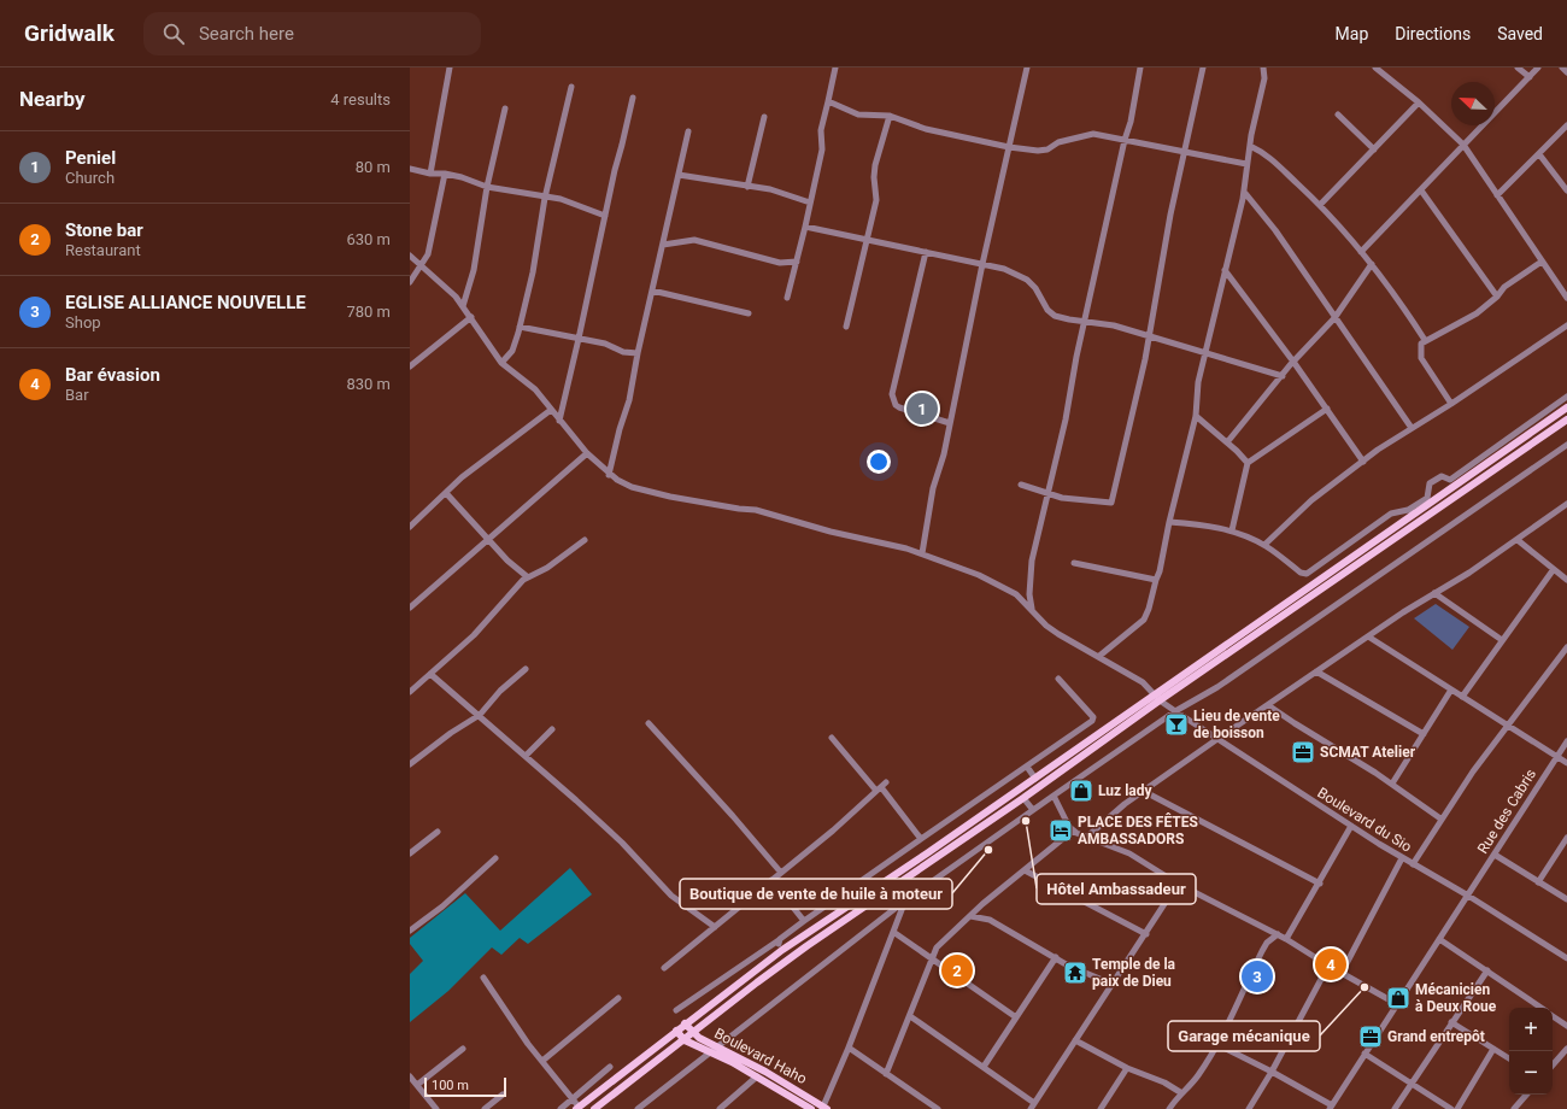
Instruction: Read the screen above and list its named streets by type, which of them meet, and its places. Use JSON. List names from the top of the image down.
{
  "streets": {
    "main road": ["Boulevard Haho"],
    "street": ["Rue des Cabris", "Boulevard du Sio"]
  },
  "crossings": [
    ["Rue des Cabris", "Boulevard du Sio"]
  ],
  "places": {
    "bar": ["Lieu de vente de boisson"],
    "office": ["SCMAT Atelier", "Grand entrepôt"],
    "shop": ["Luz lady", "Mécanicien à Deux Roue"],
    "other": ["Hôtel Ambassadeur", "Boutique de vente de huile à moteur", "Garage mécanique"],
    "hotel": ["PLACE DES FÊTES AMBASSADORS"],
    "temple": ["Temple de la paix de Dieu"]
  },
  "scale_bar": "100 m",
  "north": "top left",
  "page": {
    "header": "Gridwalk",
    "search": "Search here",
    "nav": ["Map", "Directions", "Saved"],
    "heading": ["Nearby", "4 results"],
    "list": [
      {
        "mark": "1",
        "name": "Peniel",
        "note": "Church",
        "value": "80 m"
      },
      {
        "mark": "2",
        "name": "Stone bar",
        "note": "Restaurant",
        "value": "630 m"
      },
      {
        "mark": "3",
        "name": "EGLISE ALLIANCE NOUVELLE",
        "note": "Shop",
        "value": "780 m"
      },
      {
        "mark": "4",
        "name": "Bar évasion",
        "note": "Bar",
        "value": "830 m"
      }
    ],
    "pins": [
      "1",
      "4",
      "2",
      "3"
    ],
    "map_buttons": ["+", "−"],
    "scale": "100 m"
  }
}
